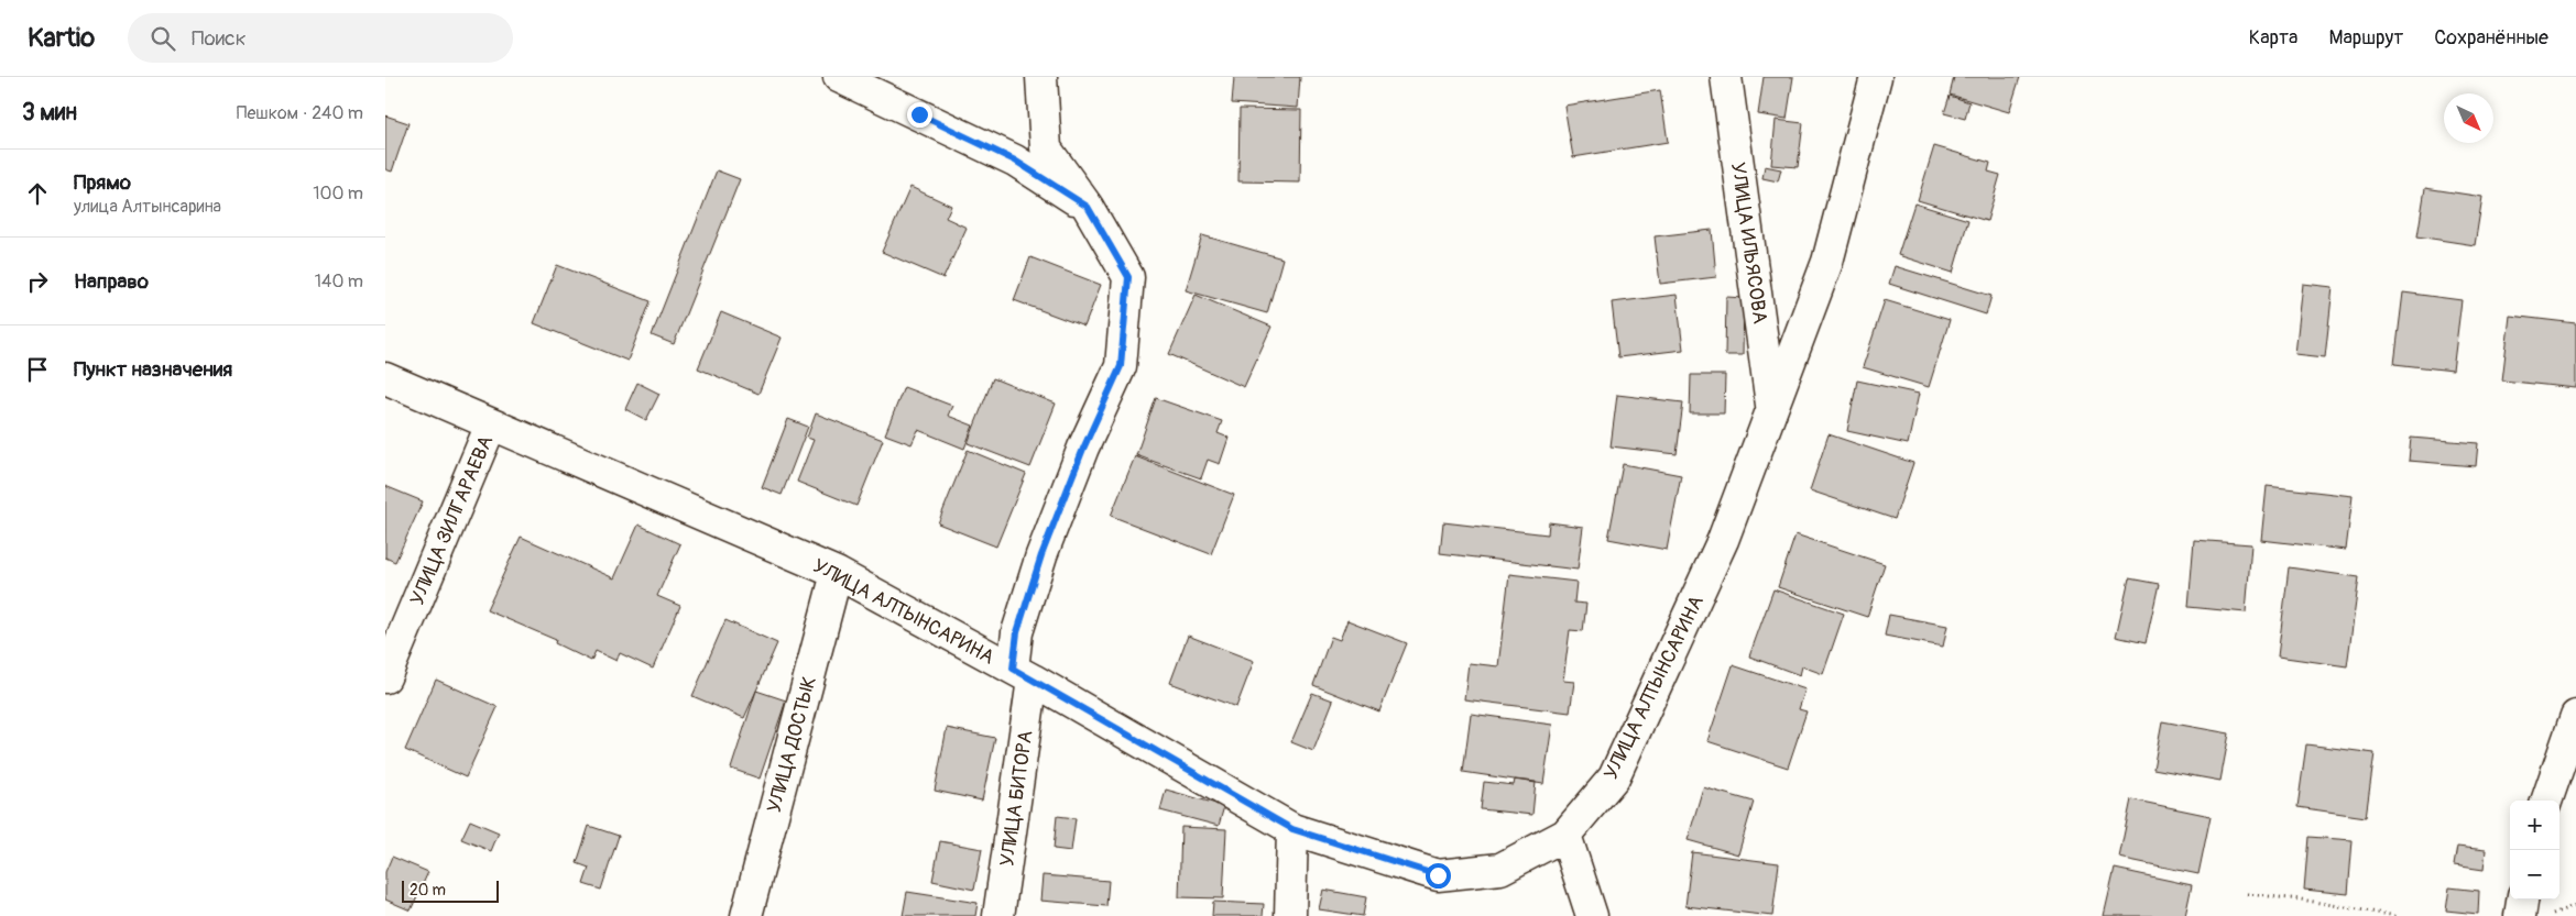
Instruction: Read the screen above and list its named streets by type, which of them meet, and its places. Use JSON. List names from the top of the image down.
{
  "streets": {
    "street": [
      "УЛИЦА ИЛЬЯСОВА",
      "УЛИЦА ЗИЛГАРАЕВА",
      "УЛИЦА АЛТЫНСАРИНА",
      "УЛИЦА ДОСТЫК",
      "УЛИЦА БИТОРА"
    ]
  },
  "crossings": [
    ["УЛИЦА ИЛЬЯСОВА", "УЛИЦА АЛТЫНСАРИНА"],
    ["УЛИЦА ЗИЛГАРАЕВА", "УЛИЦА АЛТЫНСАРИНА"],
    ["УЛИЦА АЛТЫНСАРИНА", "УЛИЦА ДОСТЫК"],
    ["УЛИЦА АЛТЫНСАРИНА", "УЛИЦА БИТОРА"]
  ],
  "scale_bar": "20 m",
  "north": "bottom right",
  "page": {
    "header": "Kartio",
    "search": "Поиск",
    "nav": ["Карта", "Маршрут", "Сохранённые"],
    "heading": ["3 мин", "Пешком · 240 m"],
    "list": [
      ["Прямо", "улица Алтынсарина", "100 m"],
      ["Направо", "140 m"],
      "Пункт назначения"
    ],
    "map_buttons": ["+", "−"],
    "scale": "20 m"
  }
}
